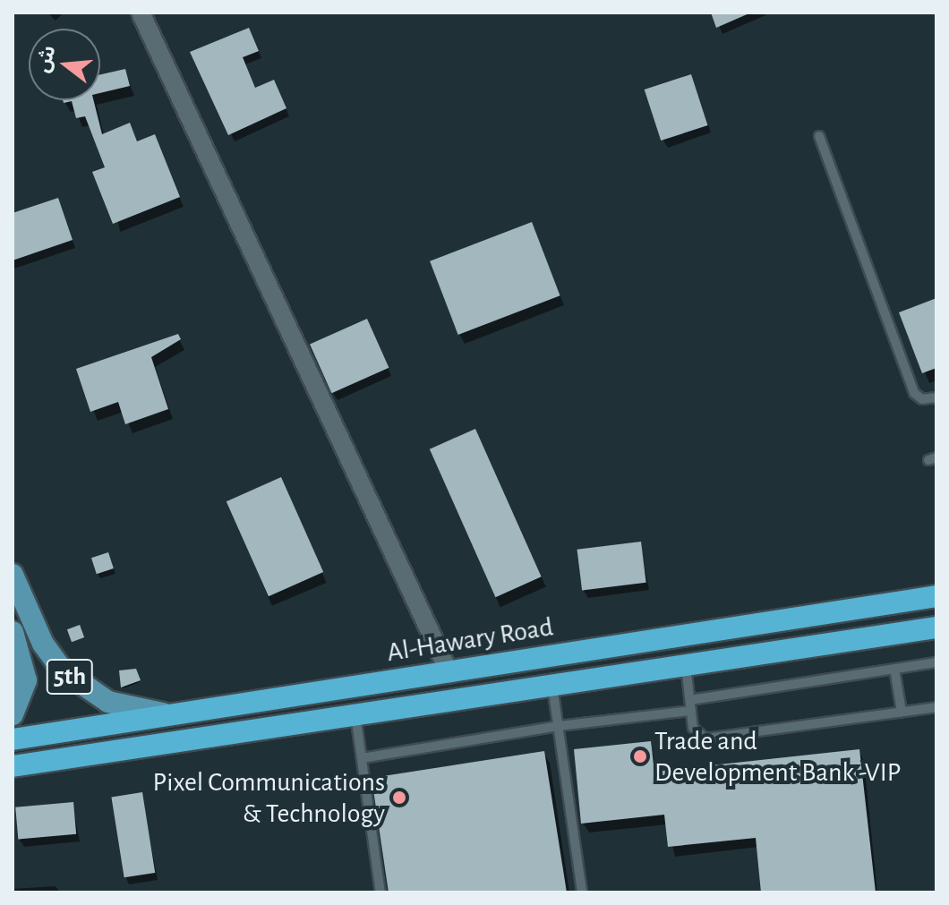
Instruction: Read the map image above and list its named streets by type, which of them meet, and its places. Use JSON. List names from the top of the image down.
{
  "streets": {
    "highway": ["Al-Hawary Road"],
    "main road": ["5th"]
  },
  "crossings": [
    ["Al-Hawary Road", "5th"]
  ],
  "places": ["Trade and Development Bank -VIP", "Pixel Communications & Technology"],
  "north": "left"
}
